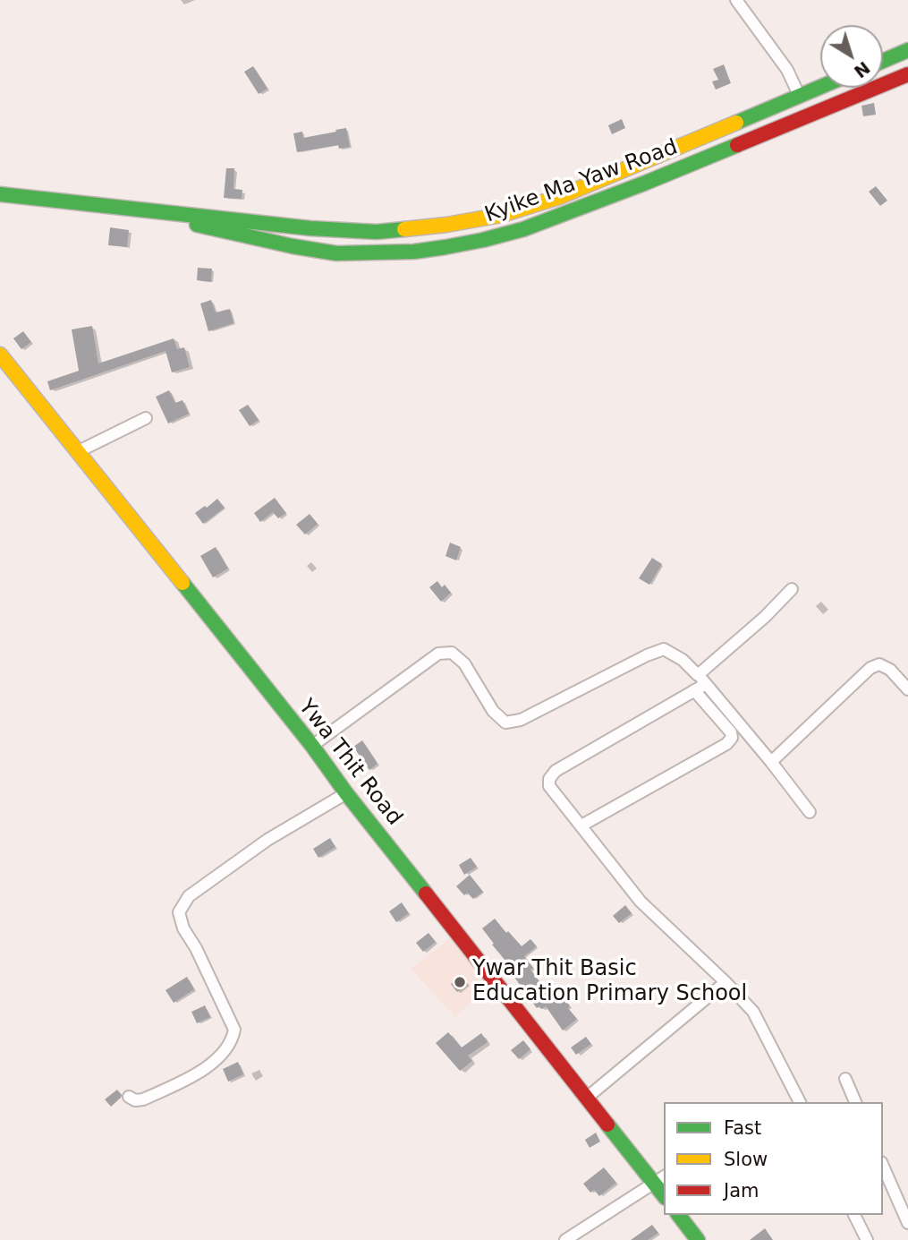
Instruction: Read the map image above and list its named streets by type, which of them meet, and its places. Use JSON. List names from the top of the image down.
{
  "streets": {
    "main road": ["Kyike Ma Yaw Road", "Ywa Thit Road"]
  },
  "places": ["Ywar Thit Basic Education Primary School"],
  "legend": ["Fast", "Slow", "Jam"],
  "north": "bottom right"
}
